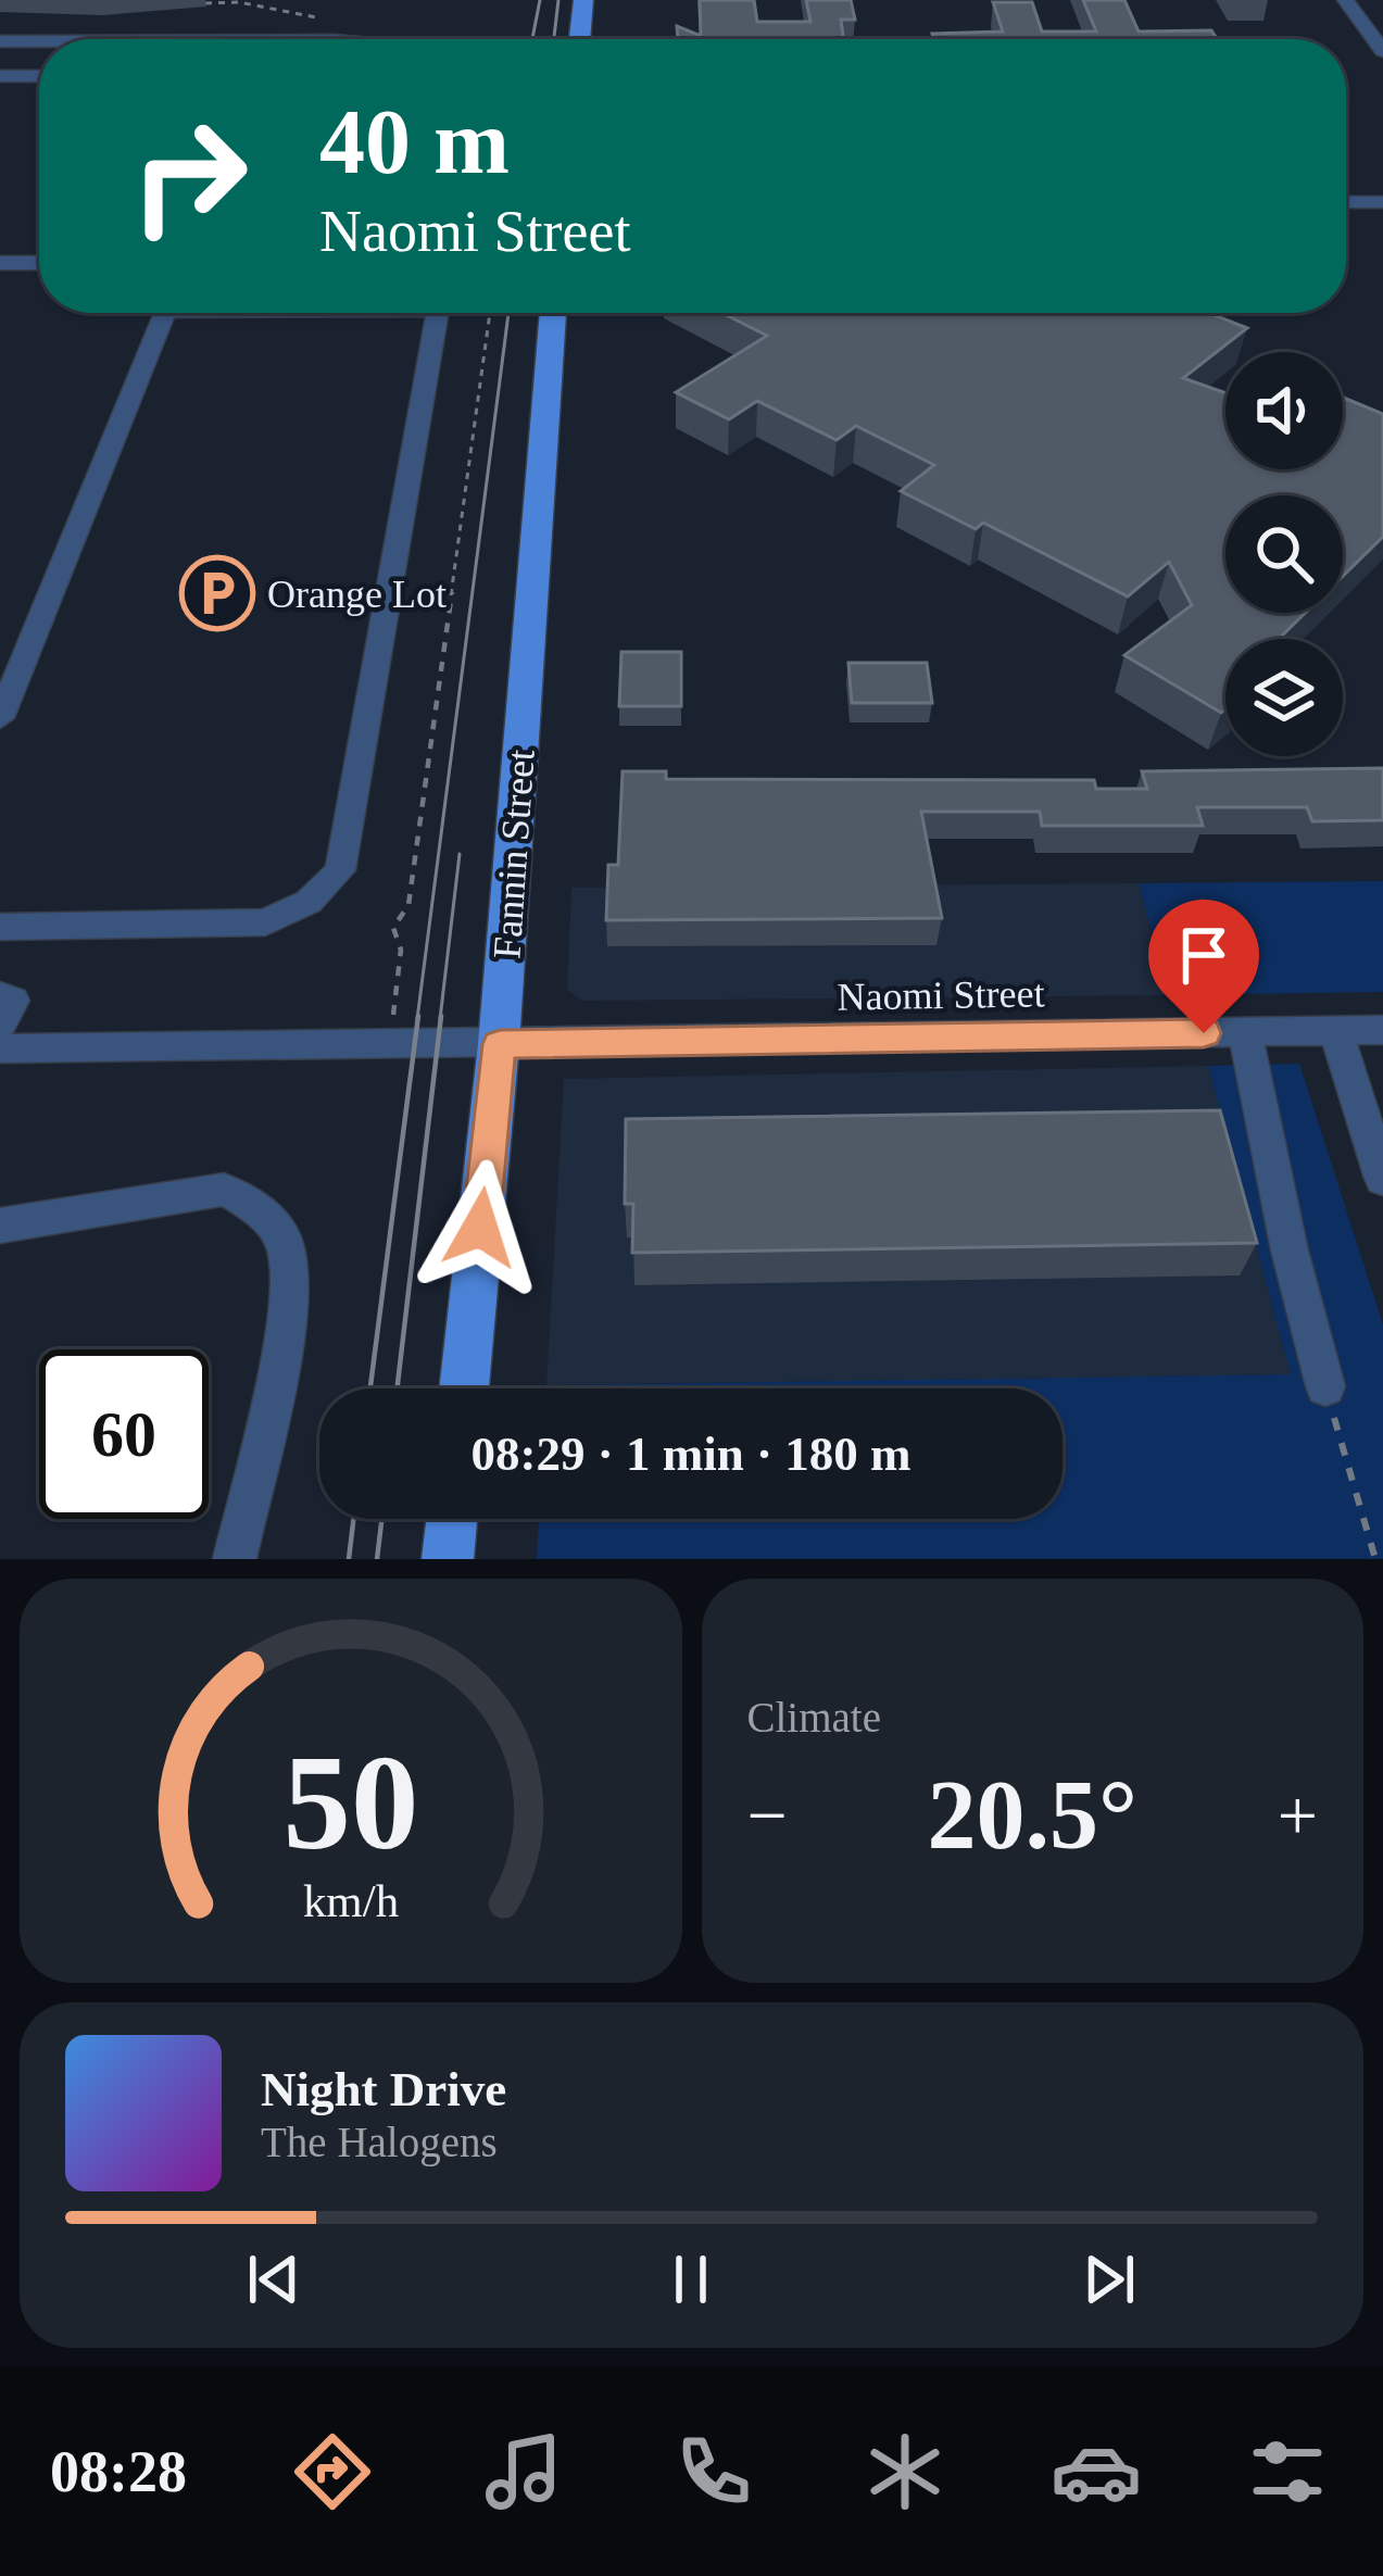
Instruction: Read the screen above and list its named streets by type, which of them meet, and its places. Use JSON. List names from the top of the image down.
{
  "streets": {
    "main road": ["Fannin Street"],
    "street": ["Naomi Street"]
  },
  "crossings": [
    ["Fannin Street", "Naomi Street"]
  ],
  "places": {
    "parking": ["Orange Lot"]
  },
  "page": {
    "turn": ["40 m", "Naomi Street"],
    "limit": "60",
    "trip": "08:29 · 1 min · 180 m",
    "tile": "Climate",
    "heat": ["−", "20.5°", "+"],
    "song": ["Night Drive", "The Halogens"],
    "tabs": "08:28",
    "gauge": ["50", "km/h"]
  }
}
